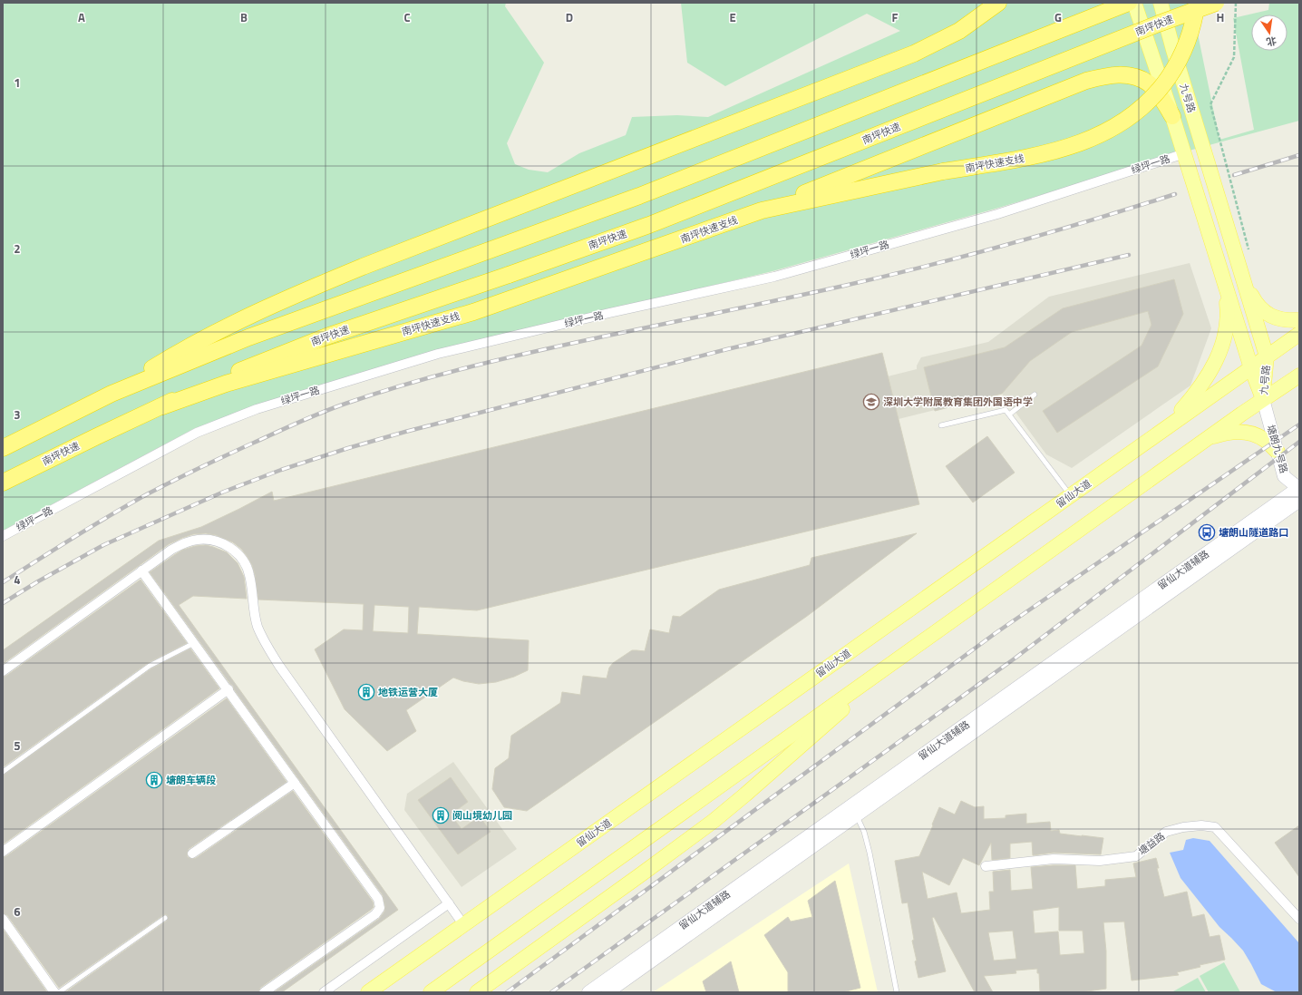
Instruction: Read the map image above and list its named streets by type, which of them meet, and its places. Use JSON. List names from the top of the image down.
{
  "streets": {
    "highway": ["南坪快速", "南坪快速支线"],
    "main road": [
      "九号路",
      "塘朗九号路",
      "留仙大道",
      "留仙大道辅路"
    ],
    "street": ["绿坪一路", "塘益路"]
  },
  "crossings": [
    ["南坪快速", "南坪快速支线"],
    ["九号路", "绿坪一路"],
    ["九号路", "塘朗九号路"],
    ["九号路", "留仙大道"],
    ["塘朗九号路", "留仙大道辅路"]
  ],
  "places": {
    "school or university": ["深圳大学附属教育集团外国语中学"],
    "bus stop": ["塘朗山隧道路口"],
    "building": ["地铁运营大厦", "塘朗车辆段", "阅山境幼儿园"]
  },
  "north": "bottom",
  "grid": {
    "columns": [
      "A",
      "B",
      "C",
      "D",
      "E",
      "F",
      "G",
      "H"
    ],
    "rows": [
      "1",
      "2",
      "3",
      "4",
      "5",
      "6"
    ]
  }
}
